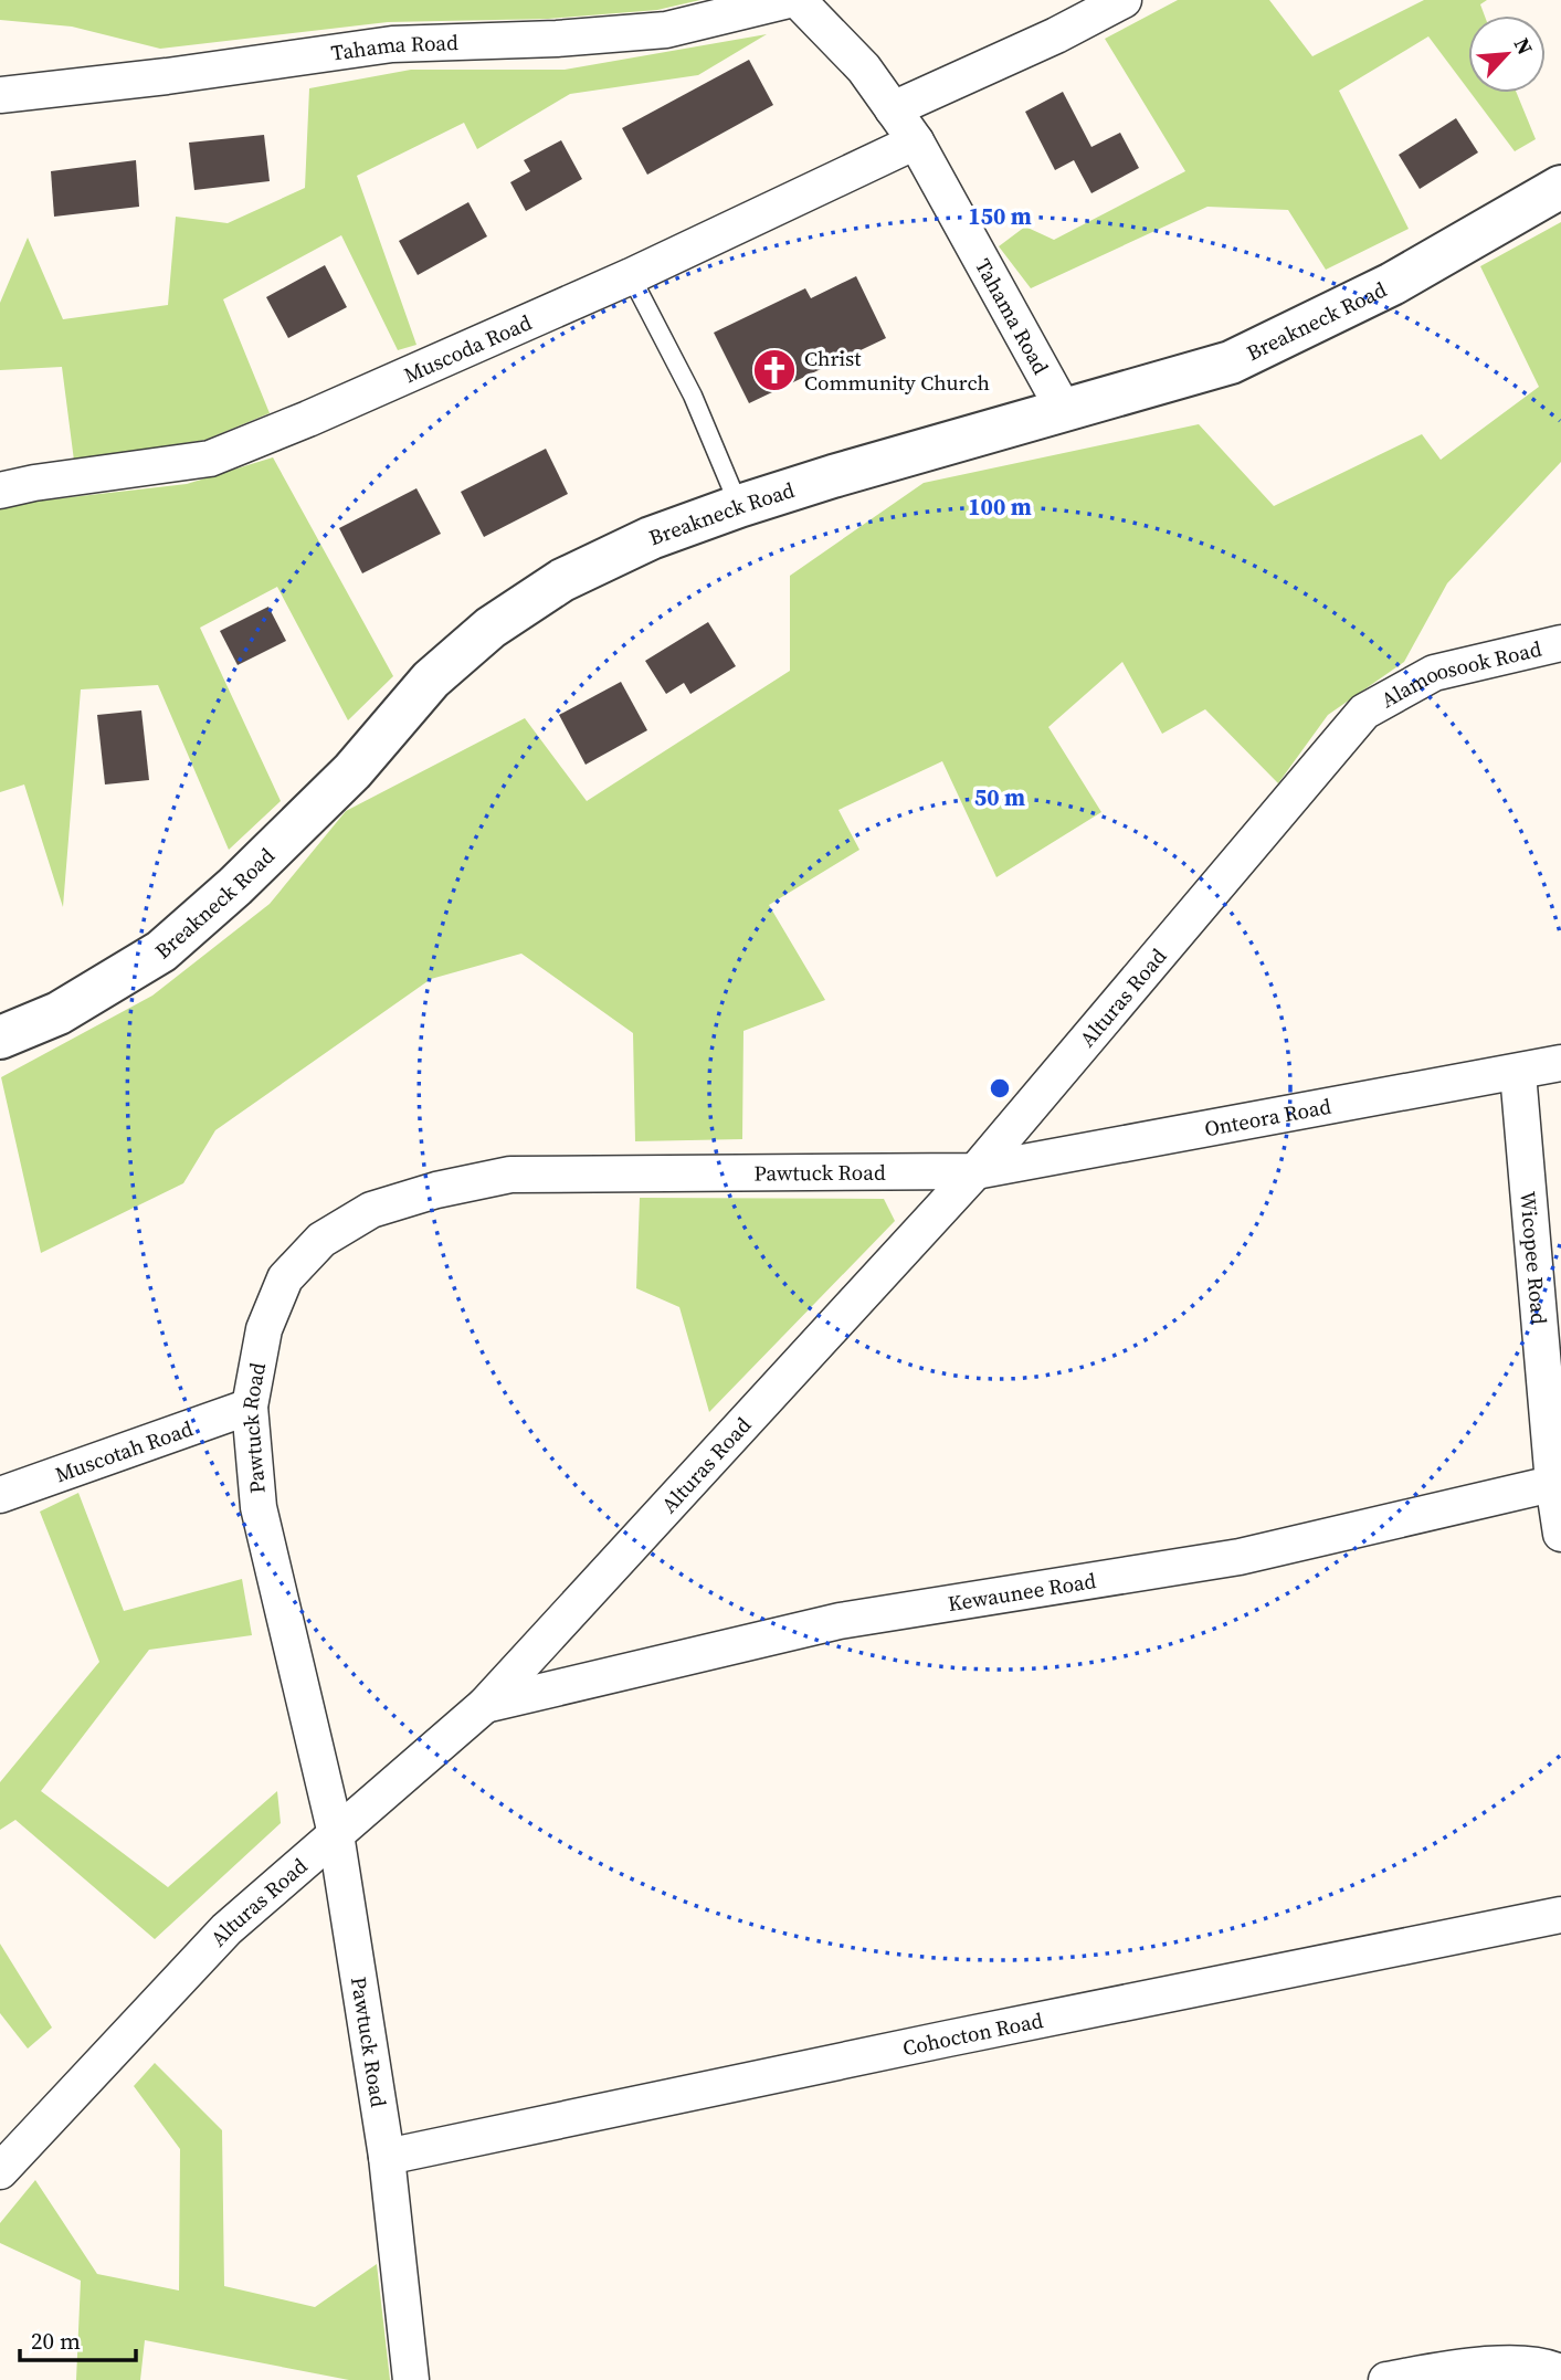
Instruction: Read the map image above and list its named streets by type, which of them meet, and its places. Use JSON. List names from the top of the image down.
{
  "streets": {
    "street": [
      "Tahama Road",
      "Breakneck Road",
      "Muscoda Road",
      "Alamoosook Road",
      "Alturas Road",
      "Onteora Road",
      "Pawtuck Road",
      "Wicopee Road",
      "Muscotah Road",
      "Kewaunee Road",
      "Cohocton Road"
    ]
  },
  "crossings": [
    ["Tahama Road", "Breakneck Road"],
    ["Tahama Road", "Muscoda Road"],
    ["Alamoosook Road", "Alturas Road"],
    ["Alturas Road", "Onteora Road"],
    ["Alturas Road", "Pawtuck Road"],
    ["Alturas Road", "Kewaunee Road"],
    ["Onteora Road", "Pawtuck Road"],
    ["Onteora Road", "Wicopee Road"],
    ["Pawtuck Road", "Muscotah Road"],
    ["Pawtuck Road", "Cohocton Road"],
    ["Wicopee Road", "Kewaunee Road"]
  ],
  "places": {
    "church": ["Christ Community Church"]
  },
  "scale_bar": "20 m",
  "north": "top right",
  "rings": ["150 m", "100 m", "50 m"]
}
